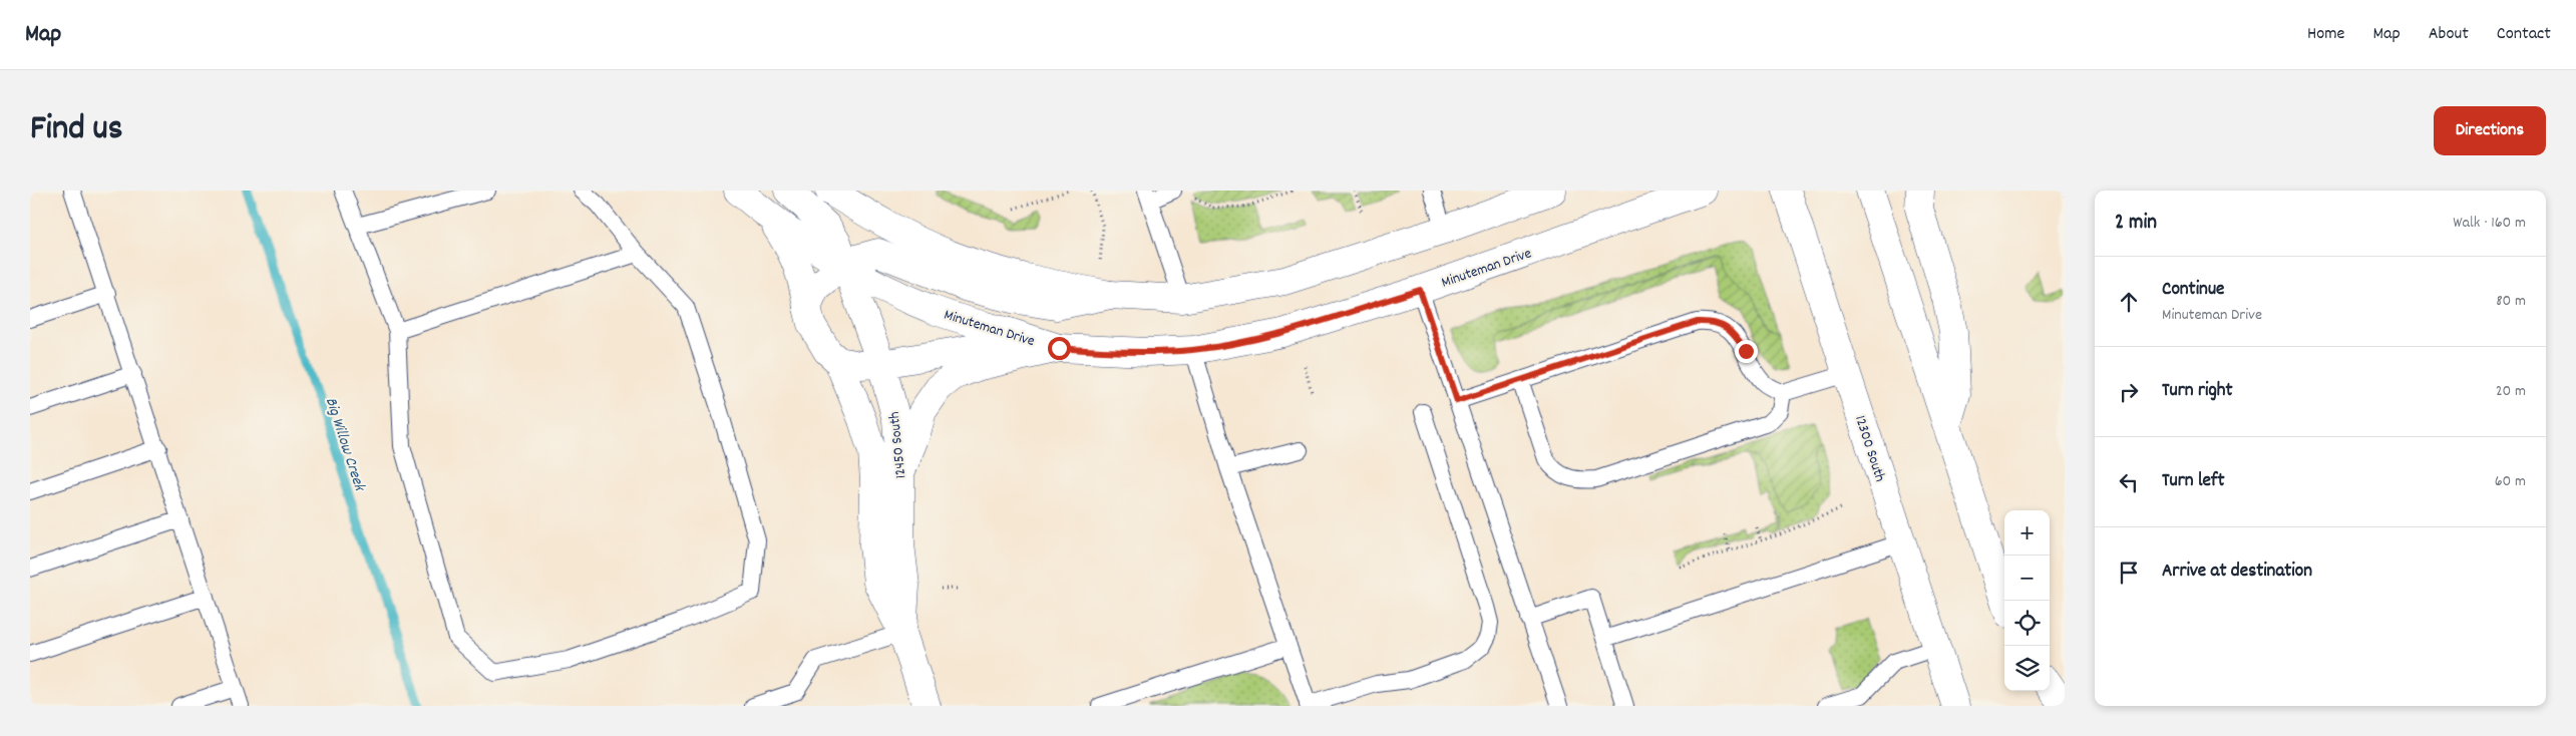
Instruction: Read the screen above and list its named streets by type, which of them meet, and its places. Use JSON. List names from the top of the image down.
{
  "streets": {
    "main road": ["Minuteman Drive", "12450 South", "12300 South"]
  },
  "crossings": [
    ["Minuteman Drive", "12450 South"]
  ],
  "water": ["Big Willow Creek"],
  "page": {
    "header": "Map",
    "nav": [
      "Home",
      "Map",
      "About",
      "Contact"
    ],
    "title": "Find us",
    "buttons": "Directions",
    "heading": ["2 min", "Walk · 160 m"],
    "list": [
      ["Continue", "Minuteman Drive", "80 m"],
      ["Turn right", "20 m"],
      ["Turn left", "60 m"],
      "Arrive at destination"
    ],
    "map_buttons": ["+", "−"]
  }
}
